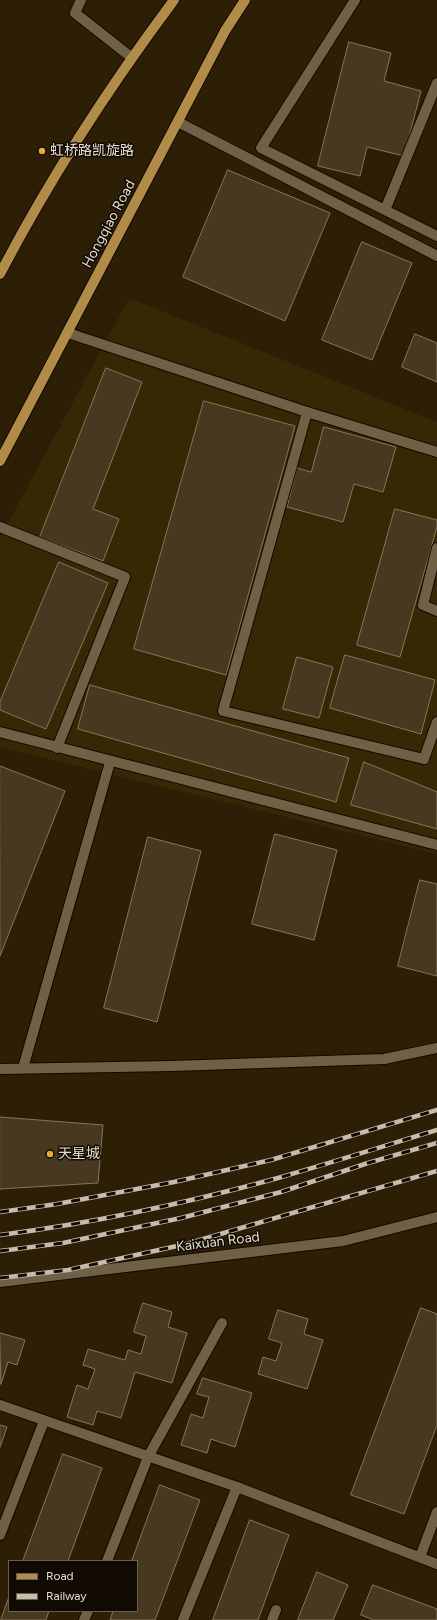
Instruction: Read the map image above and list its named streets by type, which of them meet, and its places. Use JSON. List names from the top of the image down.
{
  "streets": {
    "main road": ["Hongqiao Road"],
    "street": ["Kaixuan Road"]
  },
  "places": ["虹桥路凯旋路", "天星城"],
  "legend": ["Road", "Railway"]
}
